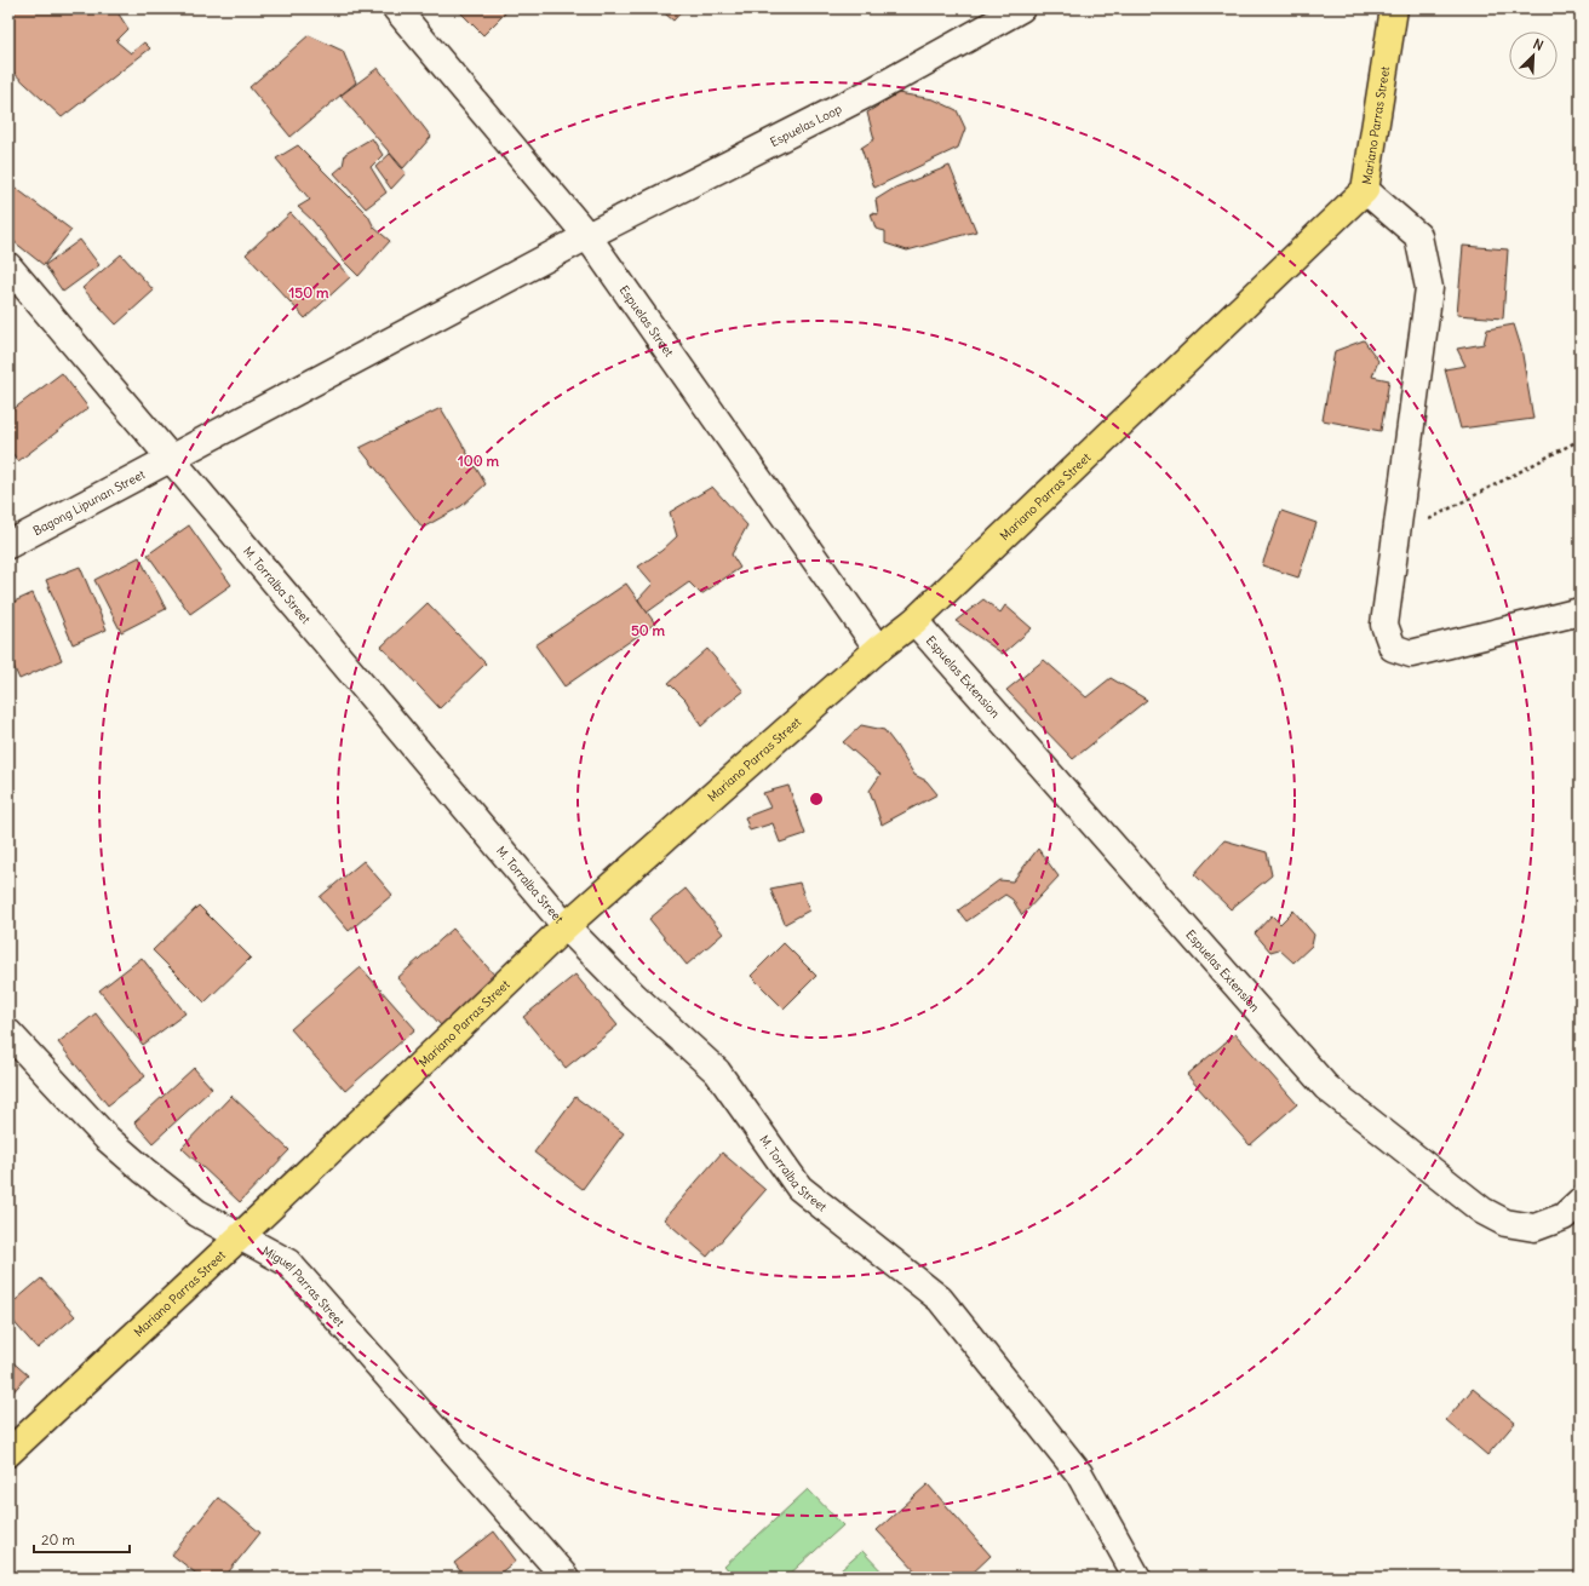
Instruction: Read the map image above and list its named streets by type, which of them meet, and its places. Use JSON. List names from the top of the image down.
{
  "streets": {
    "main road": ["Mariano Parras Street"],
    "street": [
      "Espuelas Loop",
      "Espuelas Street",
      "Bagong Lipunan Street",
      "M. Torralba Street",
      "Espuelas Extension",
      "Miguel Parras Street"
    ]
  },
  "crossings": [
    ["Espuelas Loop", "Espuelas Street"],
    ["Espuelas Loop", "Bagong Lipunan Street"],
    ["Espuelas Loop", "M. Torralba Street"],
    ["Mariano Parras Street", "Espuelas Street"],
    ["Mariano Parras Street", "M. Torralba Street"],
    ["Mariano Parras Street", "Espuelas Extension"],
    ["Mariano Parras Street", "Miguel Parras Street"],
    ["Bagong Lipunan Street", "M. Torralba Street"]
  ],
  "scale_bar": "20 m",
  "north": "top right",
  "rings": ["150 m", "100 m", "50 m"]
}
